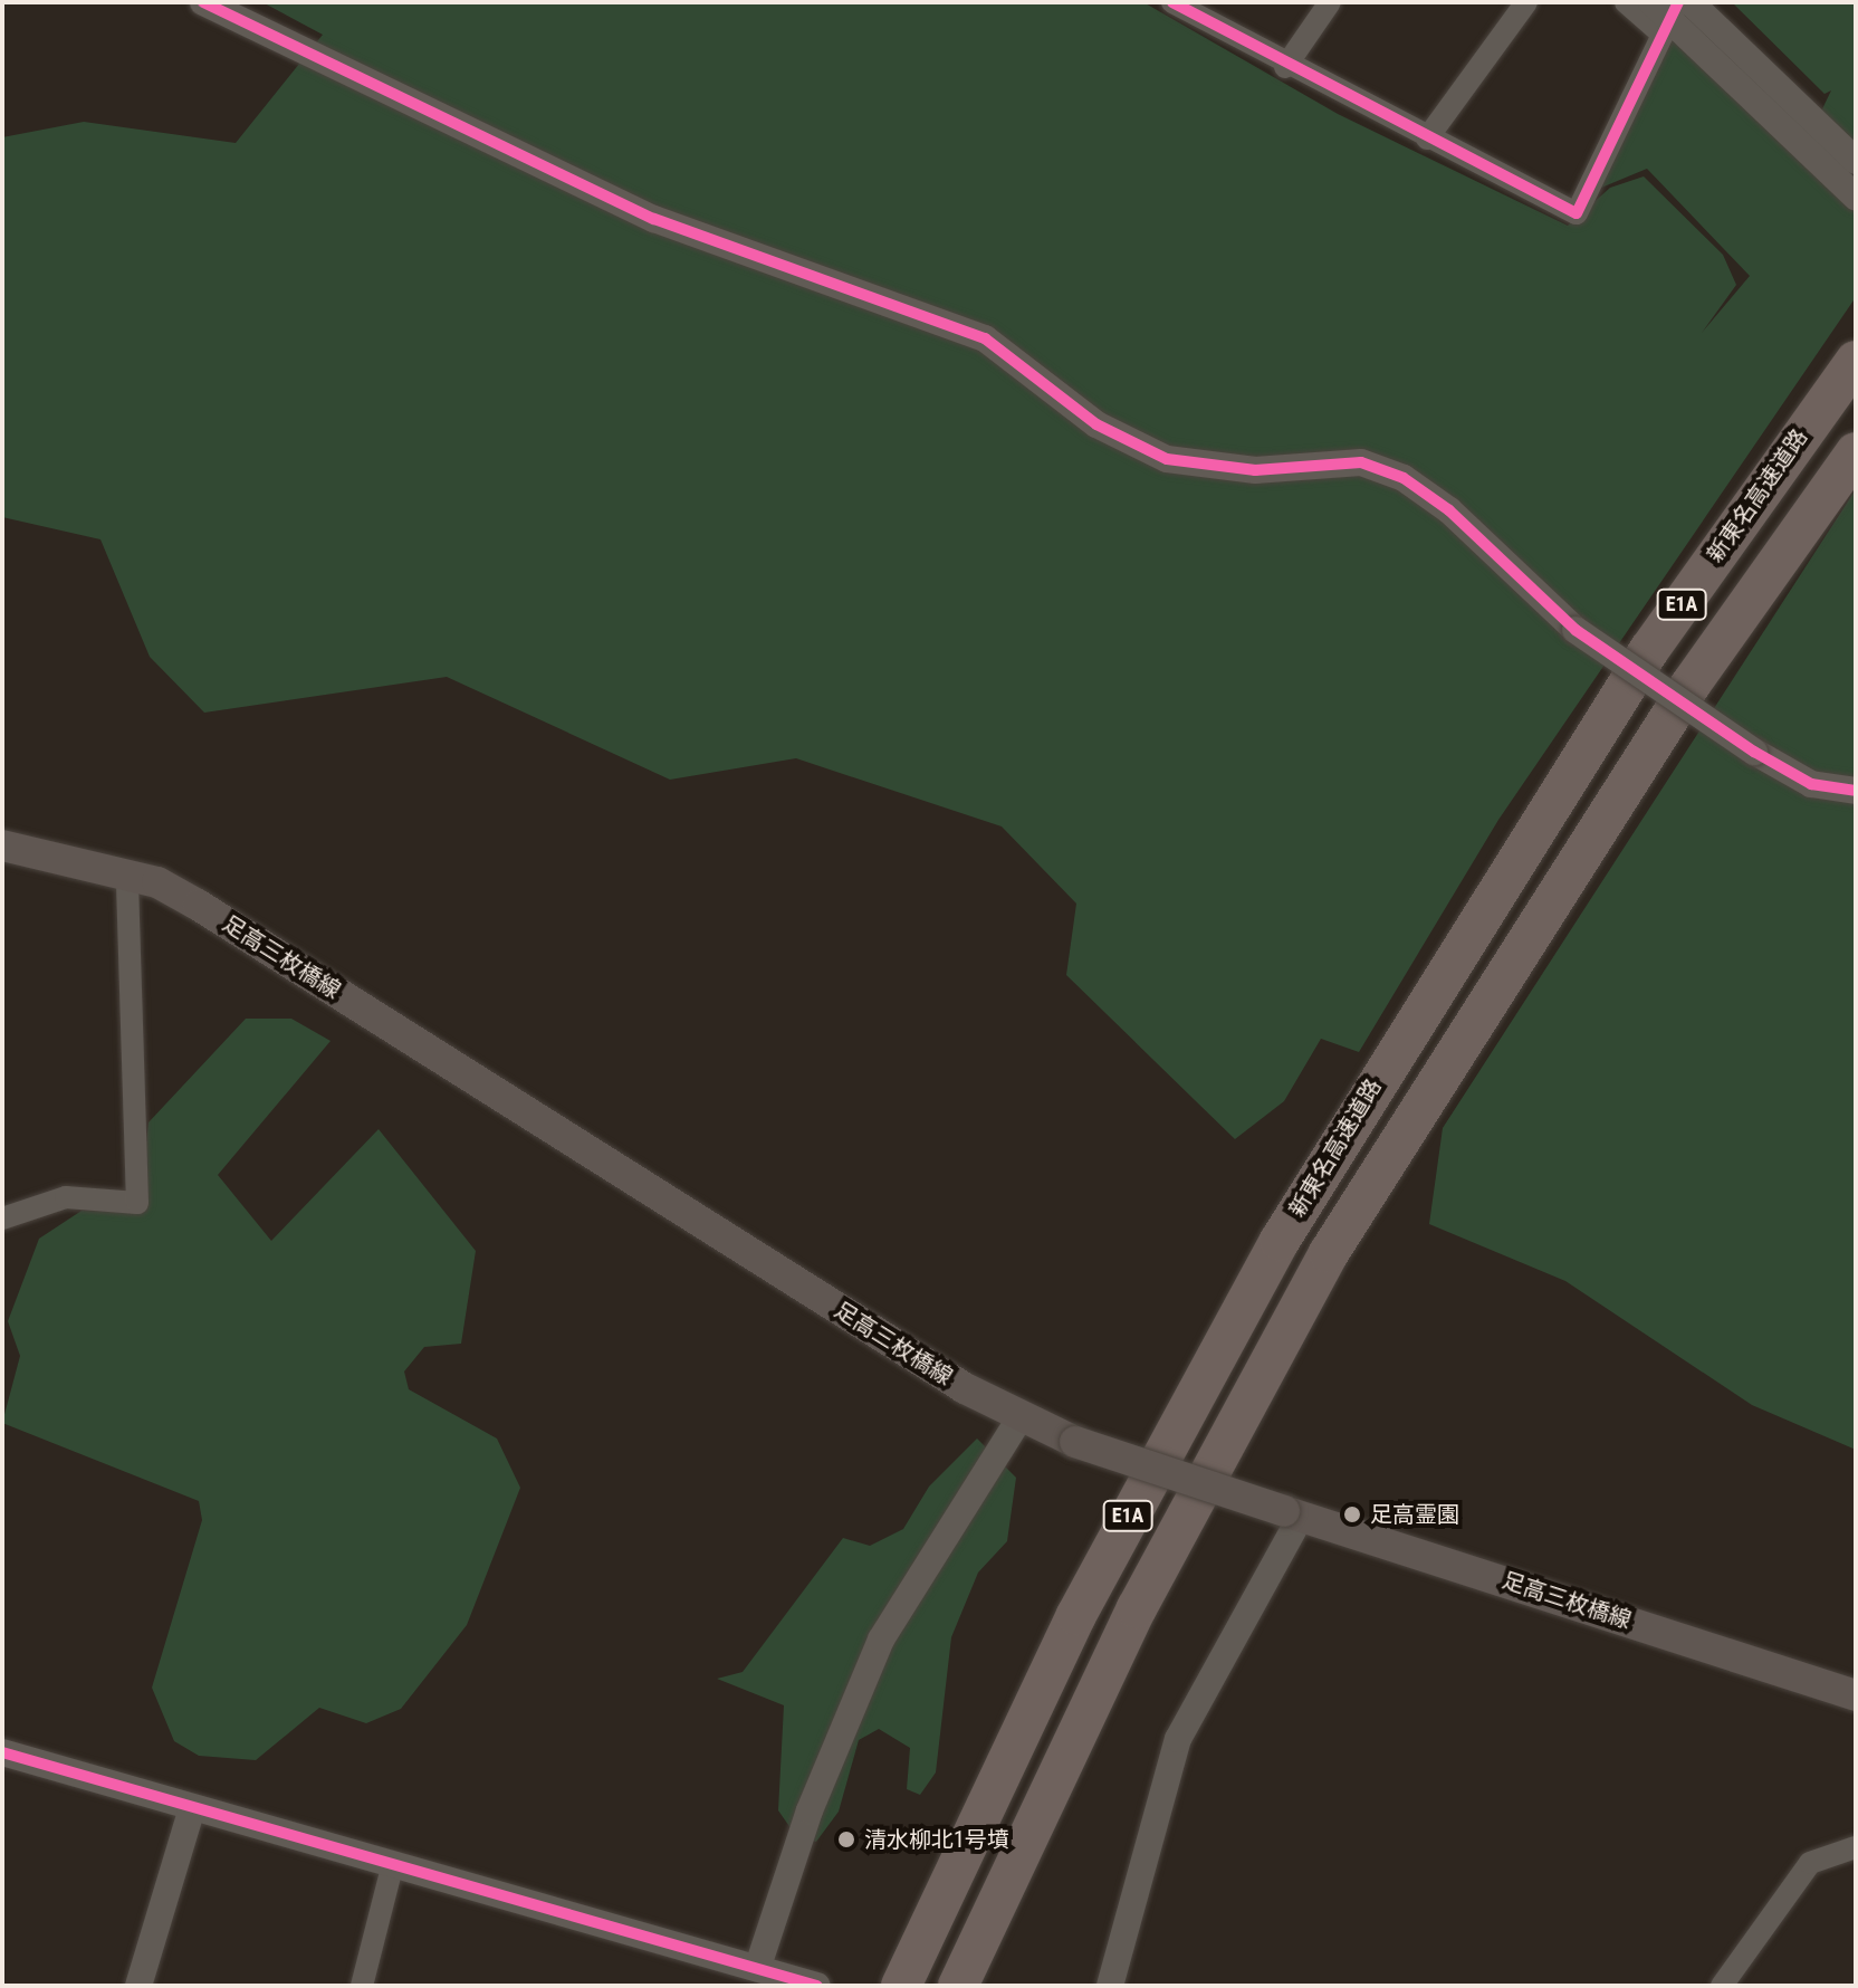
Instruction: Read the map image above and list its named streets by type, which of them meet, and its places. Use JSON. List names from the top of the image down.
{
  "streets": {
    "highway": ["新東名高速道路", "E1A"],
    "main road": ["足高三枚橋線"]
  },
  "places": ["足高霊園", "清水柳北1号墳"]
}
